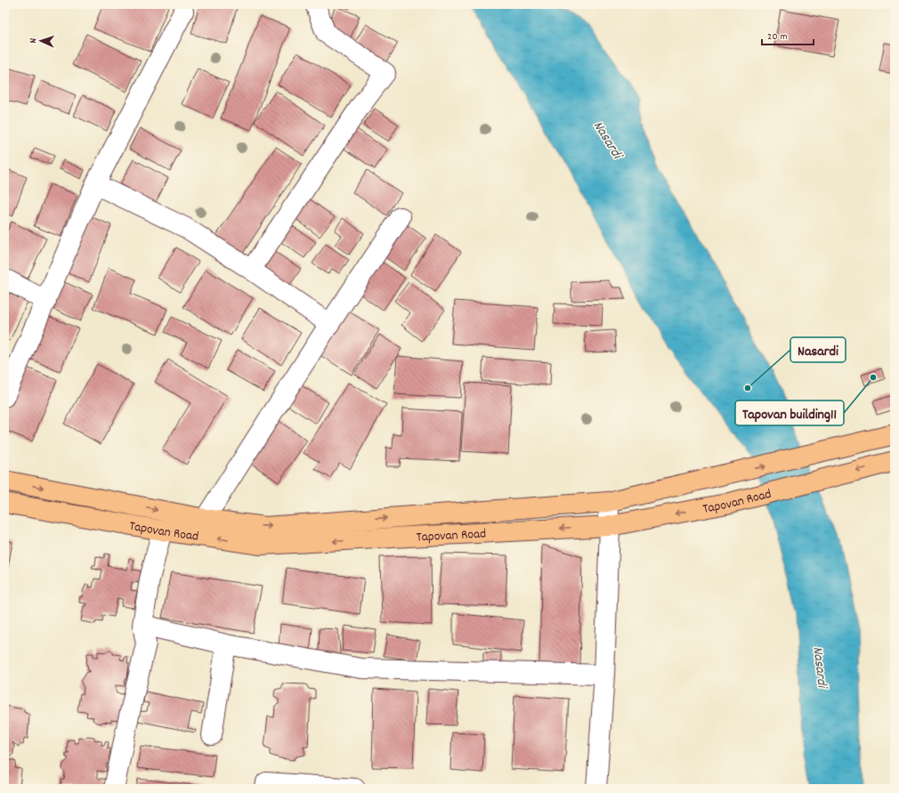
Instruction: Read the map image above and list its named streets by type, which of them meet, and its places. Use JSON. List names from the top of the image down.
{
  "streets": {
    "main road": ["Tapovan Road"]
  },
  "water": ["Nasardi"],
  "places": ["Tapovan building11", "Nasardi"],
  "scale_bar": "20 m",
  "north": "left"
}
